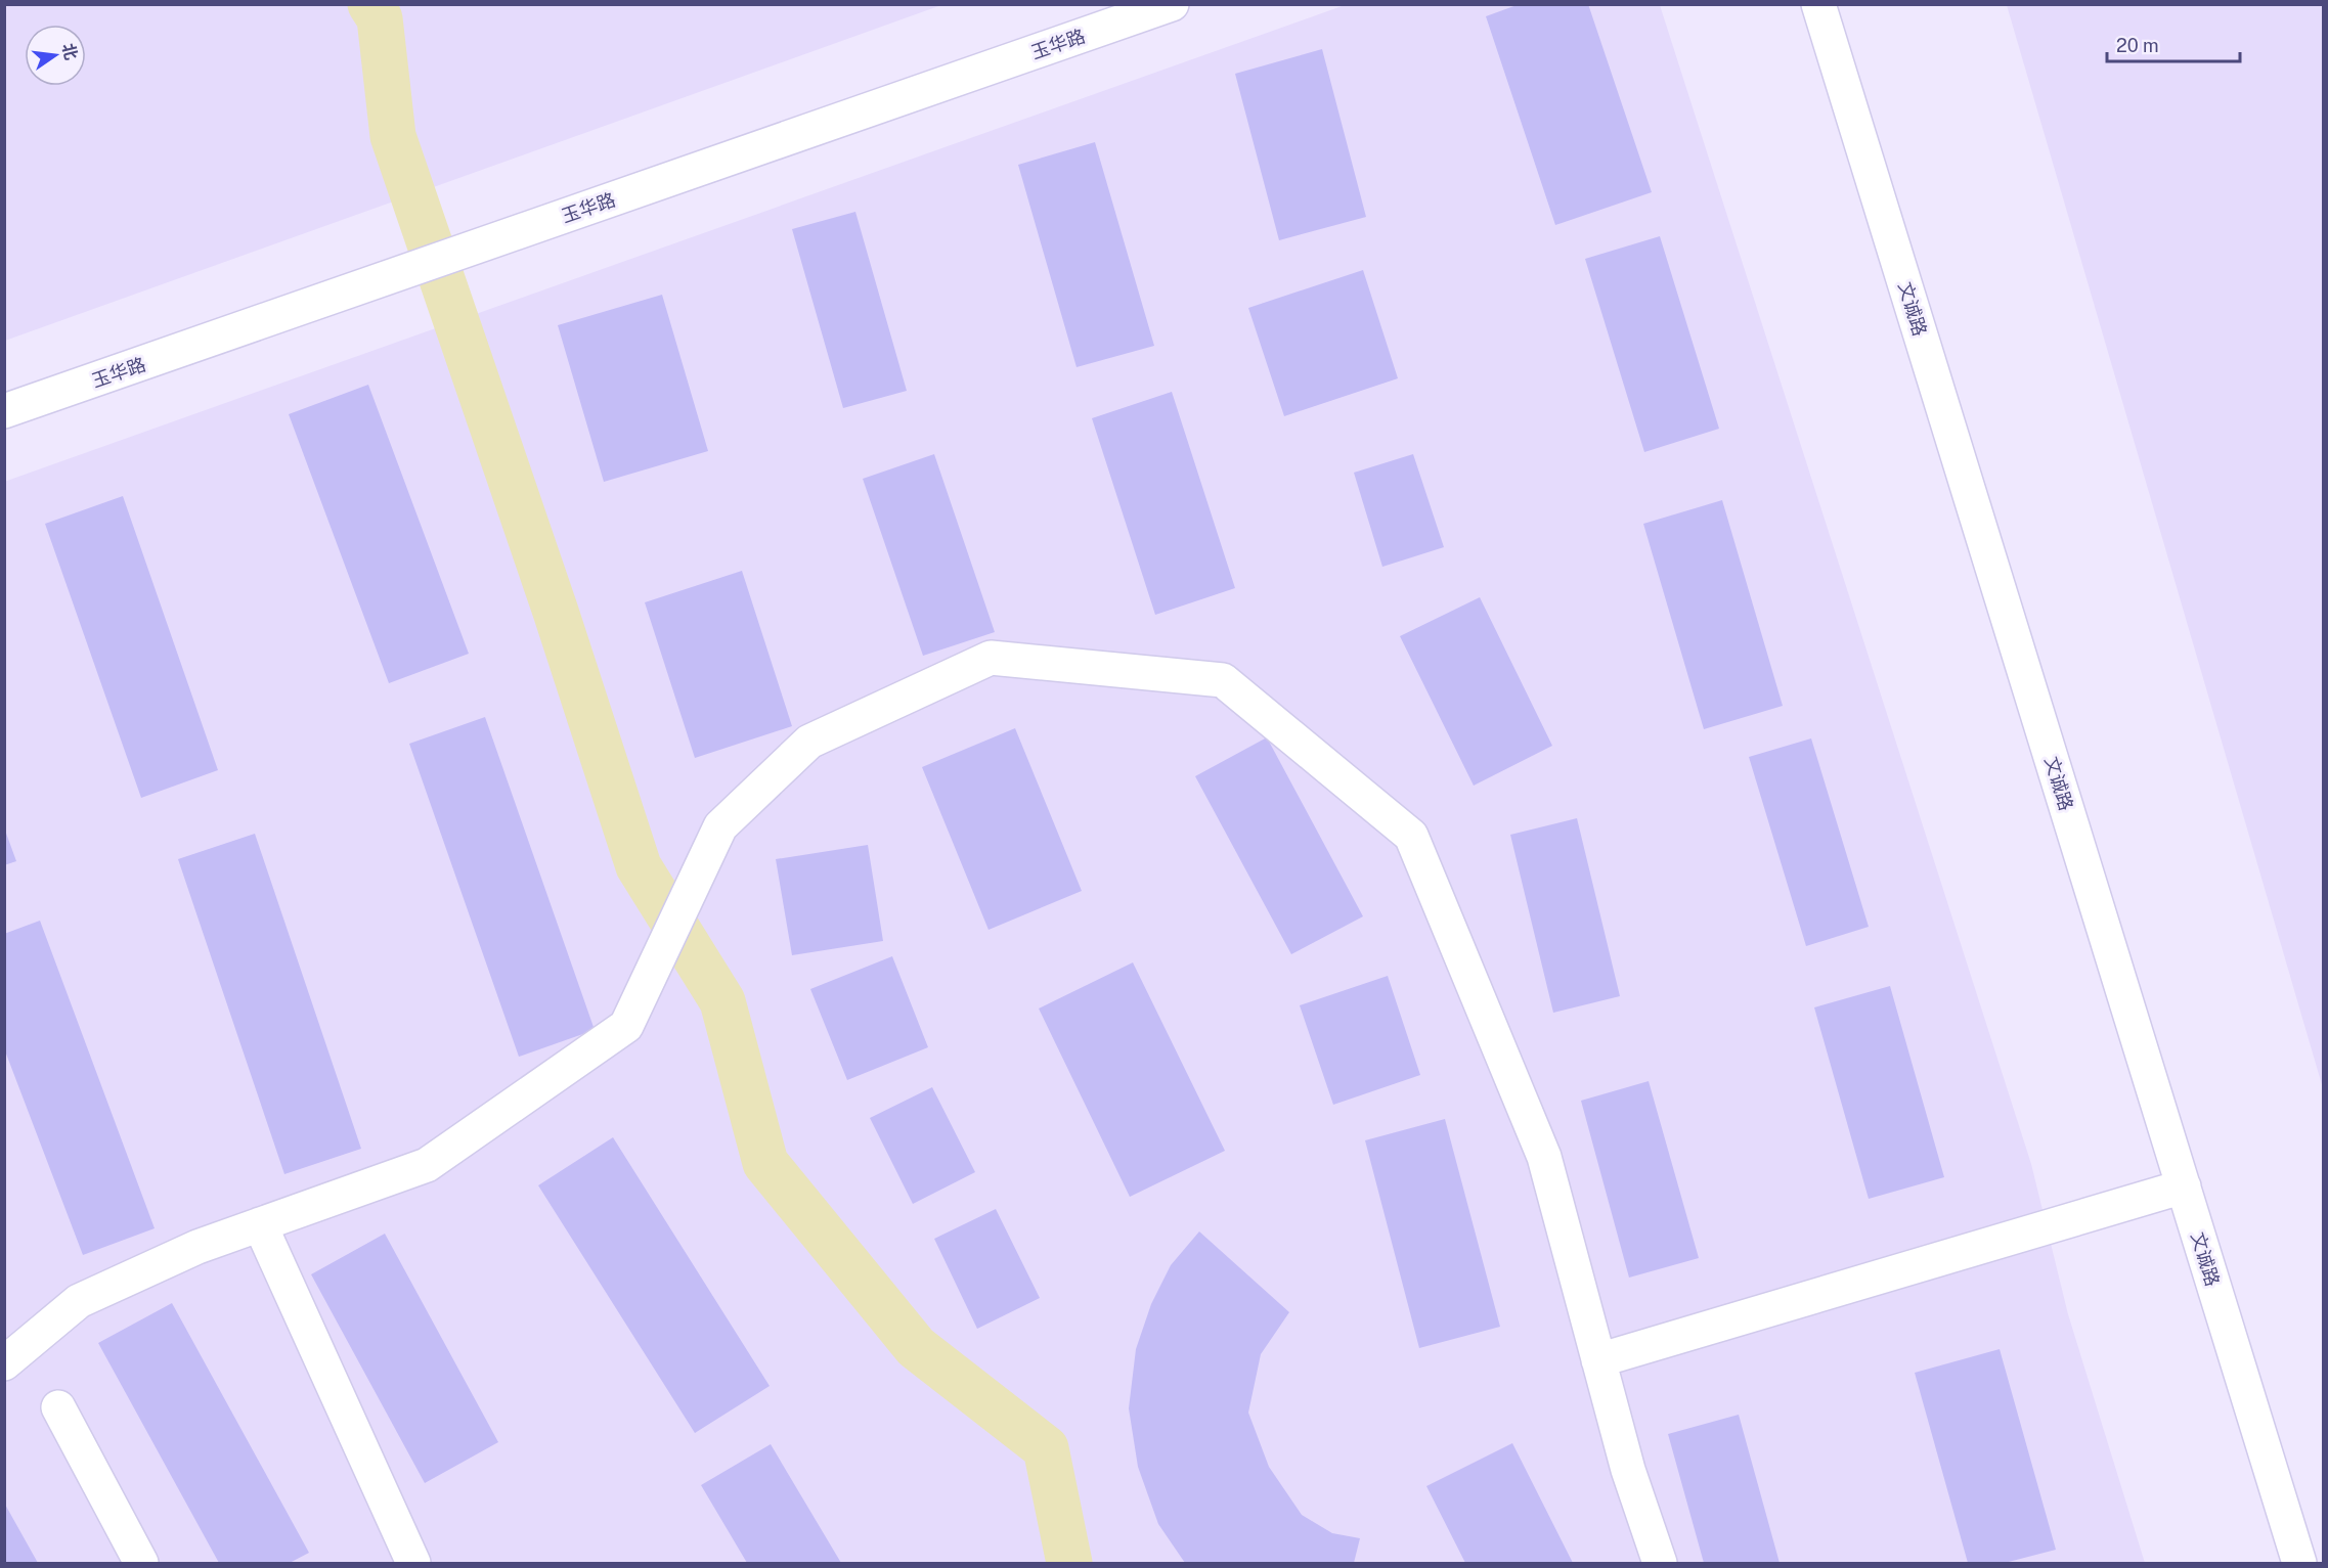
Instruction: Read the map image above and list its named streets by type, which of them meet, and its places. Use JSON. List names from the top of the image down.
{
  "streets": {
    "street": ["玉华路", "文诚路"]
  },
  "scale_bar": "20 m",
  "north": "right"
}
